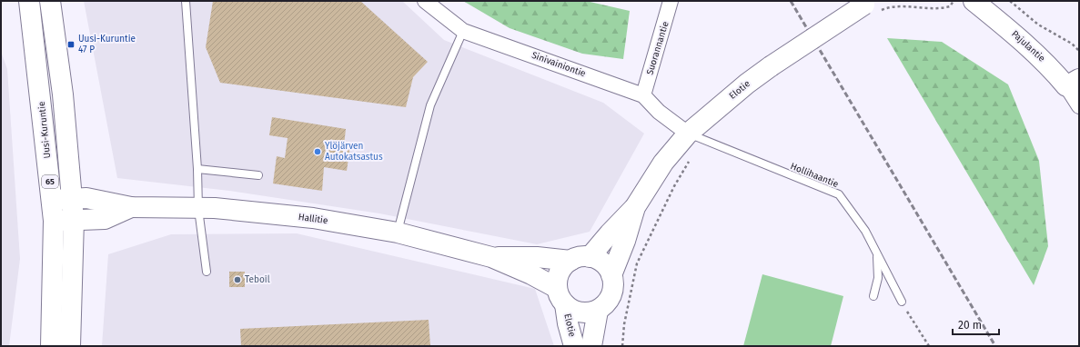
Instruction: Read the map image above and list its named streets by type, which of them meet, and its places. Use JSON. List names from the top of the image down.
{
  "streets": {
    "main road": [
      "Pajulantie",
      "Elotie",
      "Uusi-Kuruntie",
      "65",
      "Hallitie"
    ],
    "street": ["Suorannantie", "Sinivainiontie"],
    "lane": ["Hollihaantie"]
  },
  "crossings": [
    ["Suorannantie", "Sinivainiontie"],
    ["Sinivainiontie", "Elotie"],
    ["Sinivainiontie", "Hollihaantie"],
    ["Elotie", "Hollihaantie"],
    ["Elotie", "Hallitie"],
    ["Uusi-Kuruntie", "Hallitie"],
    ["65", "Hallitie"]
  ],
  "places": {
    "transit": ["Uusi-Kuruntie 47 P"],
    "other": ["Ylöjärven Autokatsastus", "Teboil"]
  },
  "scale_bar": "20 m"
}
